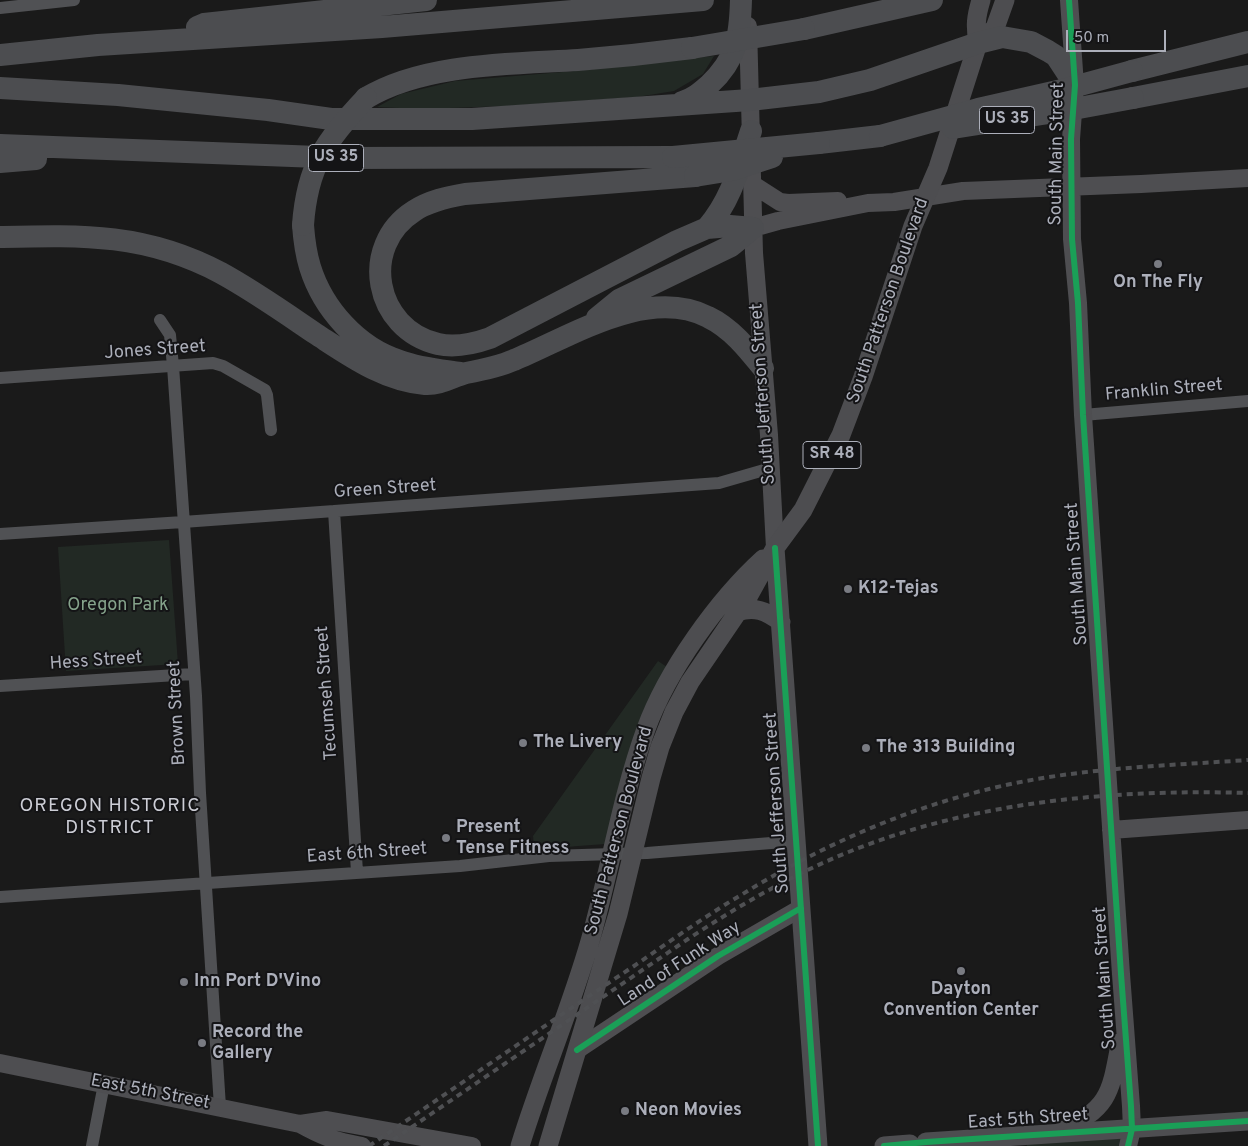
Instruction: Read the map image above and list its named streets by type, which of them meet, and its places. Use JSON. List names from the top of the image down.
{
  "streets": {
    "highway": ["US 35"],
    "main road": [
      "South Patterson Boulevard",
      "South Jefferson Street",
      "SR 48",
      "East 5th Street"
    ],
    "street": [
      "South Main Street",
      "Jones Street",
      "Franklin Street",
      "Green Street",
      "Hess Street",
      "Tecumseh Street",
      "Brown Street",
      "East 6th Street",
      "Land of Funk Way"
    ]
  },
  "crossings": [
    ["South Main Street", "Franklin Street"],
    ["South Main Street", "East 5th Street"],
    ["South Patterson Boulevard", "South Jefferson Street"],
    ["South Patterson Boulevard", "East 6th Street"],
    ["South Patterson Boulevard", "Land of Funk Way"],
    ["Jones Street", "Brown Street"],
    ["South Jefferson Street", "Green Street"],
    ["South Jefferson Street", "East 6th Street"],
    ["South Jefferson Street", "Land of Funk Way"],
    ["Green Street", "Tecumseh Street"],
    ["Green Street", "Brown Street"],
    ["Hess Street", "Brown Street"],
    ["Tecumseh Street", "East 6th Street"],
    ["Brown Street", "East 6th Street"],
    ["Brown Street", "East 5th Street"]
  ],
  "districts": ["OREGON HISTORIC DISTRICT"],
  "parks": ["Oregon Park"],
  "places": [
    "On The Fly",
    "K12-Tejas",
    "The Livery",
    "The 313 Building",
    "Present Tense Fitness",
    "Dayton Convention Center",
    "Inn Port D'Vino",
    "Record the Gallery",
    "Neon Movies"
  ],
  "scale_bar": "50 m"
}
